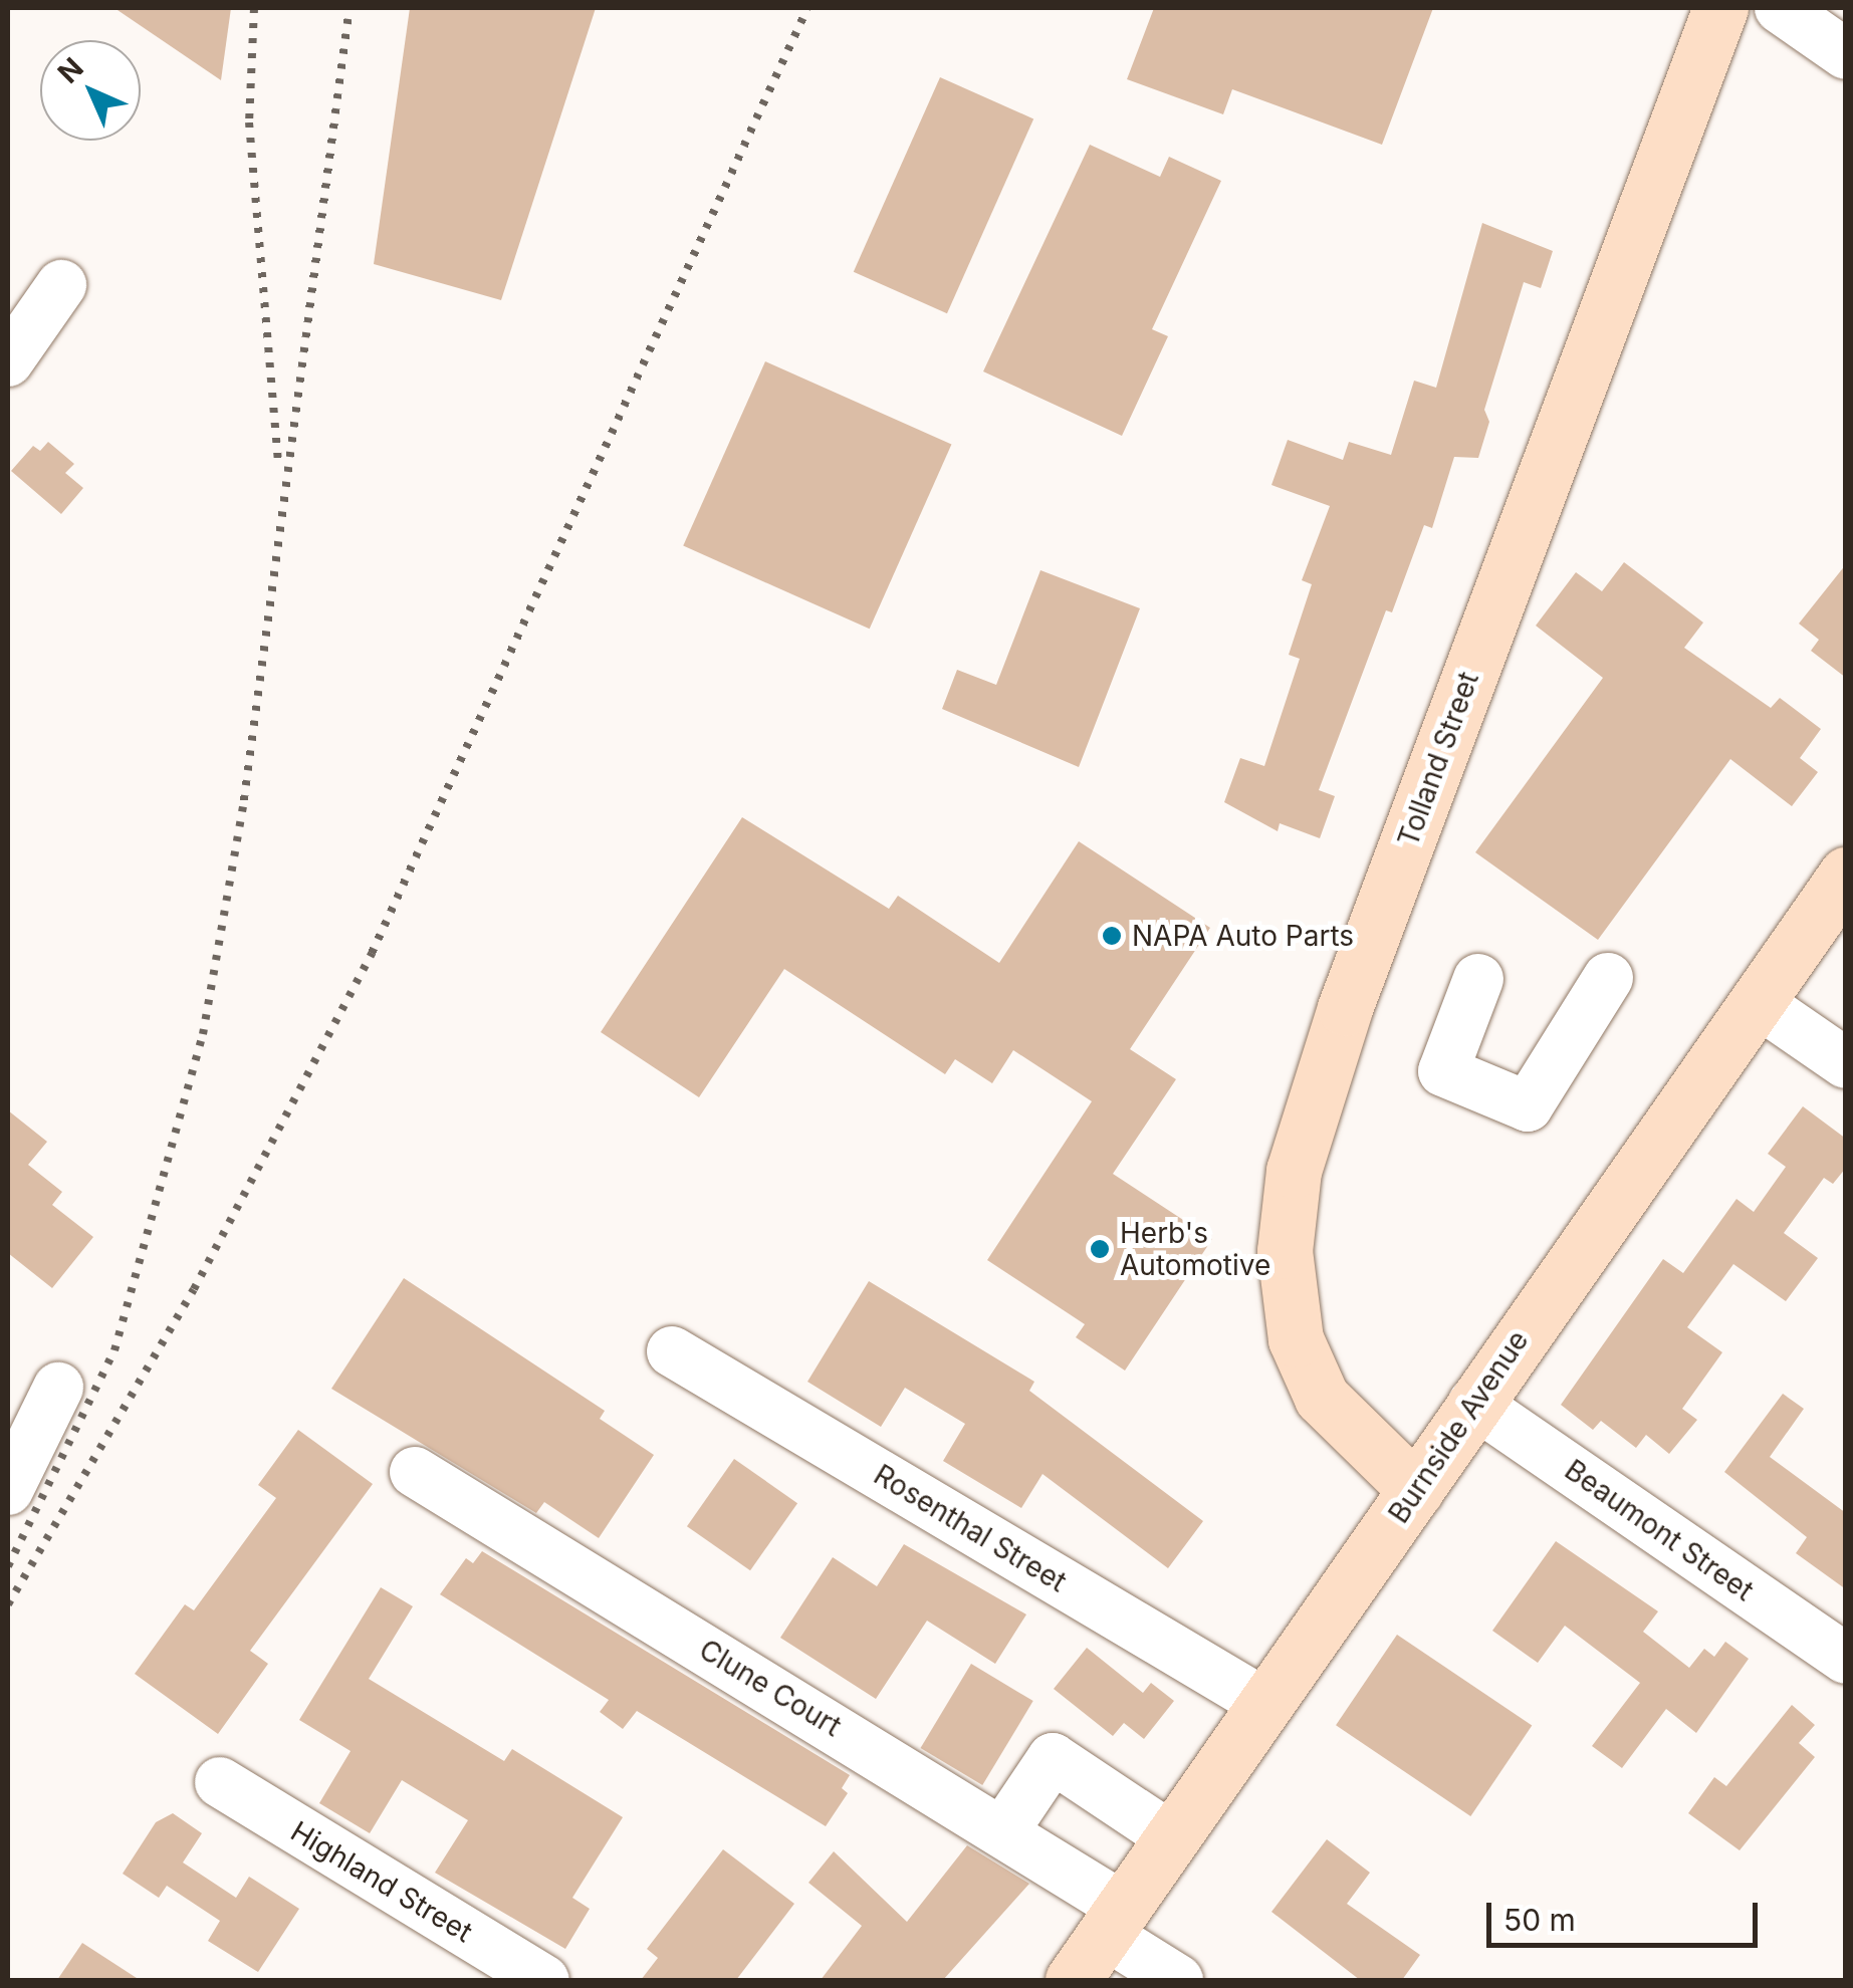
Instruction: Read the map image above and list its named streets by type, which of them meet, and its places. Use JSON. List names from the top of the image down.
{
  "streets": {
    "main road": ["Tolland Street", "Burnside Avenue"],
    "street": [
      "Rosenthal Street",
      "Beaumont Street",
      "Clune Court",
      "Highland Street"
    ]
  },
  "crossings": [
    ["Tolland Street", "Burnside Avenue"],
    ["Burnside Avenue", "Rosenthal Street"],
    ["Burnside Avenue", "Beaumont Street"],
    ["Burnside Avenue", "Clune Court"]
  ],
  "places": ["NAPA Auto Parts", "Herb's Automotive"],
  "scale_bar": "50 m",
  "north": "top left"
}
